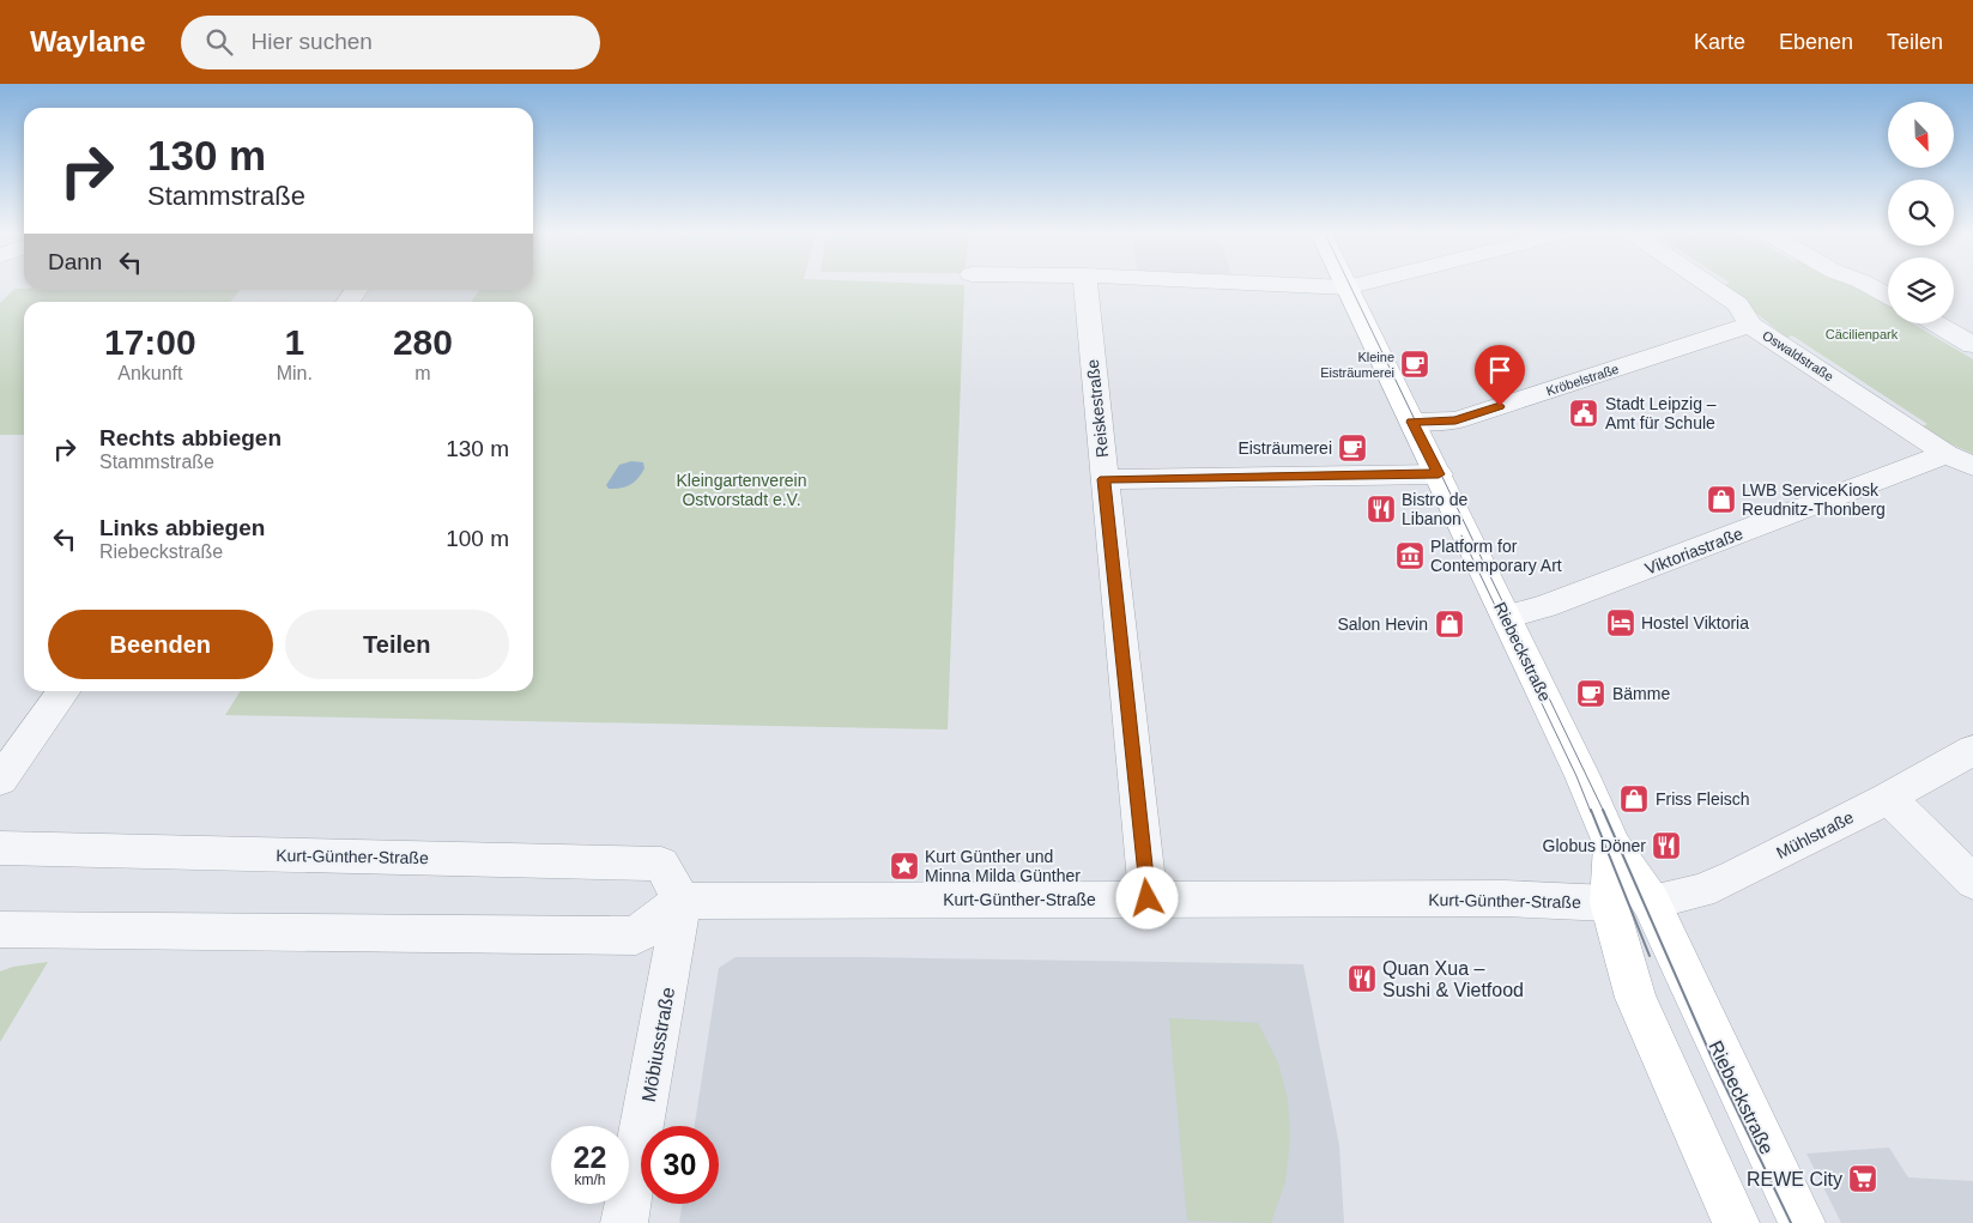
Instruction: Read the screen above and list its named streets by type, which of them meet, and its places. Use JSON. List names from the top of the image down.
{
  "streets": {
    "main road": ["Riebeckstraße"],
    "street": [
      "Oswaldstraße",
      "Kröbelstraße",
      "Reiskestraße",
      "Viktoriastraße",
      "Mühlstraße",
      "Kurt-Günther-Straße",
      "Möbiusstraße"
    ]
  },
  "crossings": [
    ["Oswaldstraße", "Kröbelstraße"],
    ["Oswaldstraße", "Viktoriastraße"],
    ["Kröbelstraße", "Riebeckstraße"],
    ["Reiskestraße", "Kurt-Günther-Straße"],
    ["Viktoriastraße", "Riebeckstraße"],
    ["Riebeckstraße", "Mühlstraße"],
    ["Riebeckstraße", "Kurt-Günther-Straße"],
    ["Kurt-Günther-Straße", "Möbiusstraße"]
  ],
  "parks": ["Cäcilienpark", "Kleingartenverein Ostvorstadt e.V."],
  "places": {
    "cafe": ["Kleine Eisträumerei", "Eisträumerei", "Bämme"],
    "public building": ["Stadt Leipzig – Amt für Schule"],
    "shop": ["LWB ServiceKiosk Reudnitz-Thonberg", "Salon Hevin", "Friss Fleisch"],
    "restaurant": ["Bistro de Libanon", "Globus Döner", "Quan Xua – Sushi & Vietfood"],
    "museum": ["Platform for Contemporary Art"],
    "hotel": ["Hostel Viktoria"],
    "place": ["Kurt Günther und Minna Milda Günther"],
    "supermarket": ["REWE City"]
  },
  "north": "bottom right",
  "page": {
    "header": "Waylane",
    "search": "Hier suchen",
    "nav": ["Karte", "Ebenen", "Teilen"],
    "turn": ["130 m", "Stammstraße"],
    "then": "Dann",
    "eta": [
      "17:00",
      "Ankunft",
      "1",
      "Min.",
      "280",
      "m"
    ],
    "list": [
      {
        "name": "Rechts abbiegen",
        "note": "Stammstraße",
        "value": "130 m"
      },
      {
        "name": "Links abbiegen",
        "note": "Riebeckstraße",
        "value": "100 m"
      }
    ],
    "buttons": ["Beenden", "Teilen"],
    "speed": "22 km/h",
    "limit": "30"
  }
}
